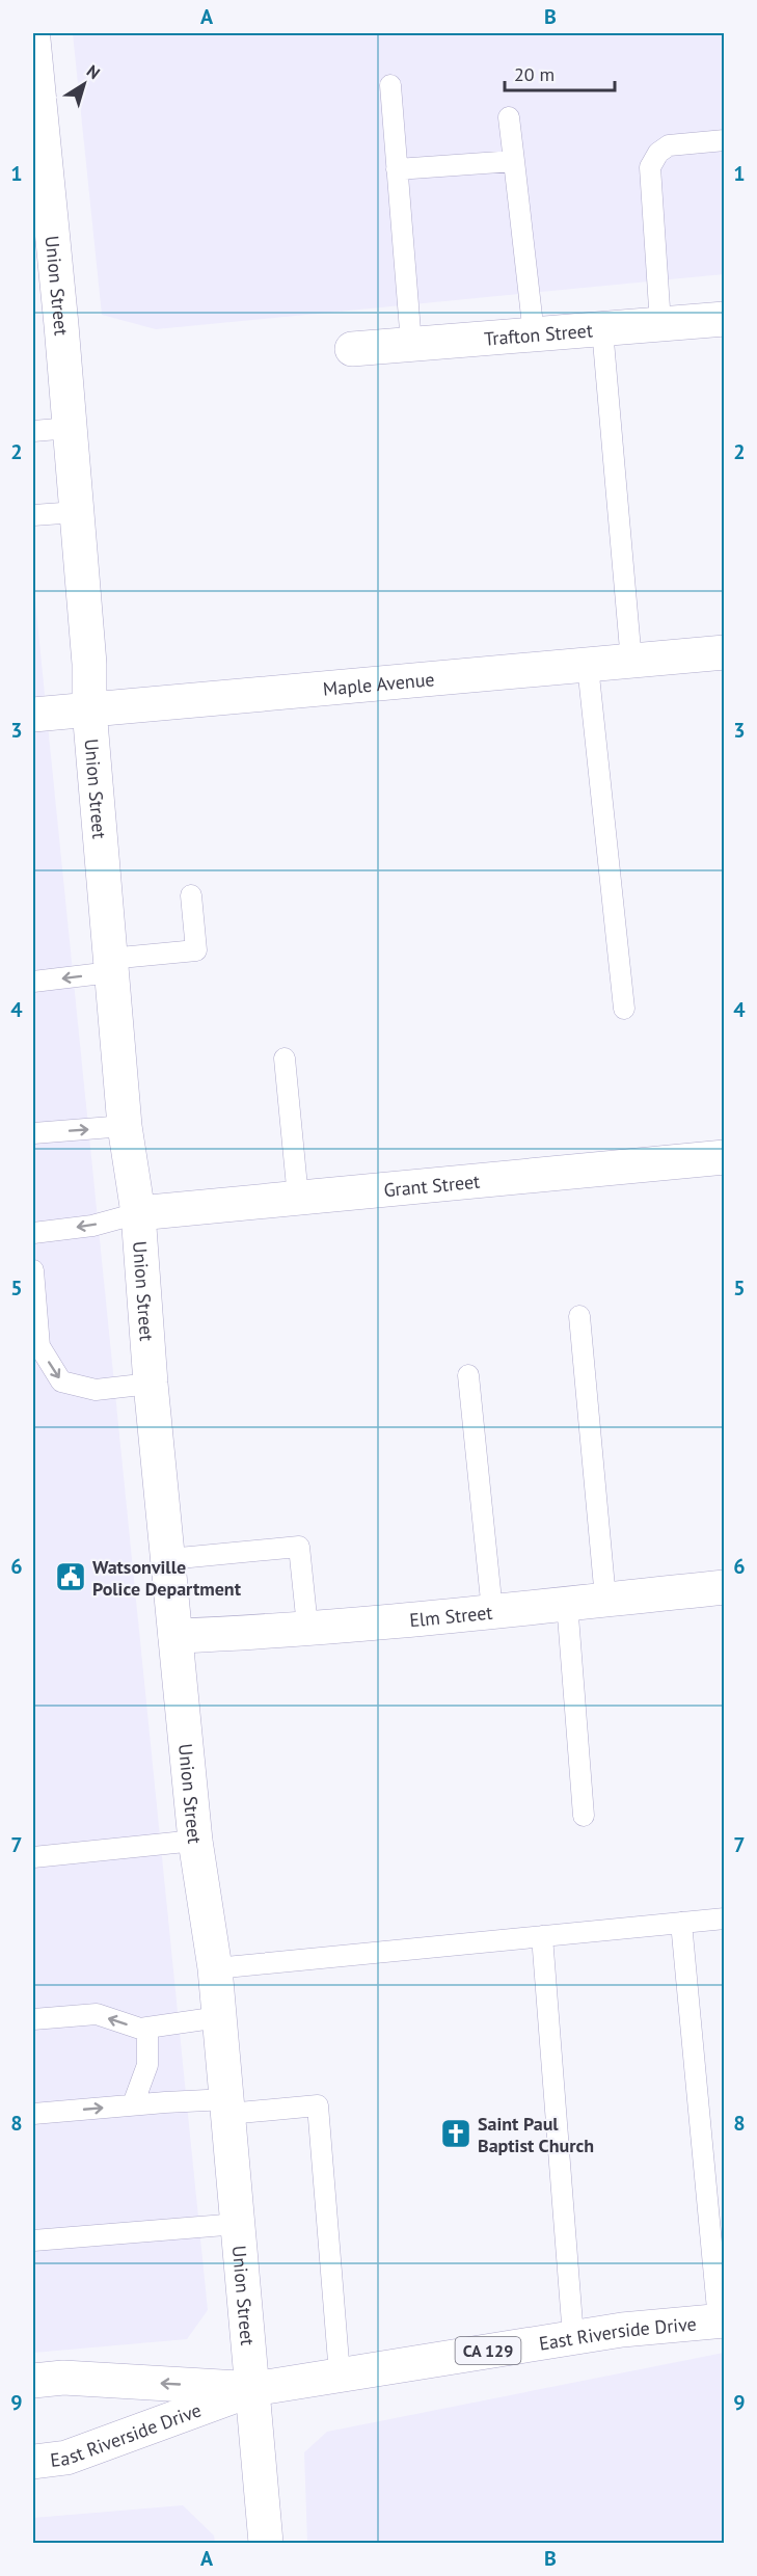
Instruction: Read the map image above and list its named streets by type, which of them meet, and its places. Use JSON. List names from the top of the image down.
{
  "streets": {
    "main road": [
      "Union Street",
      "Trafton Street",
      "Maple Avenue",
      "Grant Street",
      "Elm Street",
      "East Riverside Drive",
      "CA 129"
    ]
  },
  "crossings": [
    ["Union Street", "Maple Avenue"],
    ["Union Street", "Grant Street"],
    ["Union Street", "Elm Street"],
    ["Union Street", "East Riverside Drive"]
  ],
  "places": {
    "public building": ["Watsonville Police Department"],
    "church": ["Saint Paul Baptist Church"]
  },
  "scale_bar": "20 m",
  "north": "top right",
  "grid": {
    "columns": ["A", "B"],
    "rows": [
      "1",
      "2",
      "3",
      "4",
      "5",
      "6",
      "7",
      "8",
      "9"
    ]
  }
}
